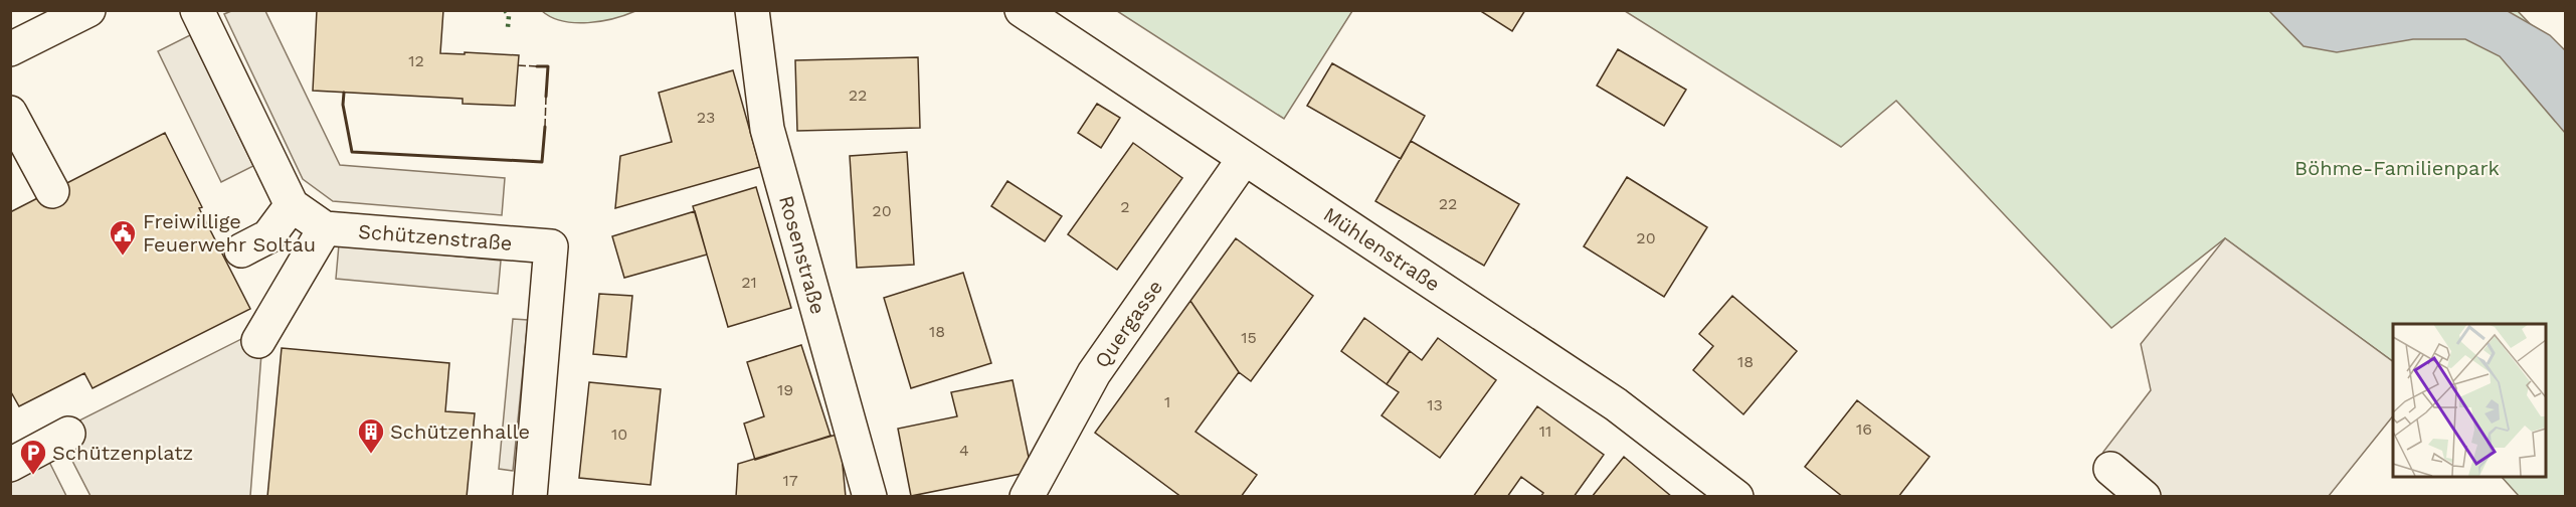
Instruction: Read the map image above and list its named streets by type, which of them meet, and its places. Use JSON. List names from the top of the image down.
{
  "streets": {
    "street": [
      "Schützenstraße",
      "Mühlenstraße",
      "Rosenstraße",
      "Quergasse"
    ]
  },
  "crossings": [
    ["Mühlenstraße", "Quergasse"]
  ],
  "parks": ["Böhme-Familienpark"],
  "places": {
    "public building": ["Freiwillige Feuerwehr Soltau"],
    "building": ["Schützenhalle"],
    "parking": ["Schützenplatz"]
  },
  "house_numbers": [
    "12",
    "22",
    "23",
    "22",
    "2",
    "20",
    "20",
    "21",
    "18",
    "15",
    "18",
    "19",
    "1",
    "13",
    "16",
    "11",
    "10",
    "4",
    "17"
  ]
}
